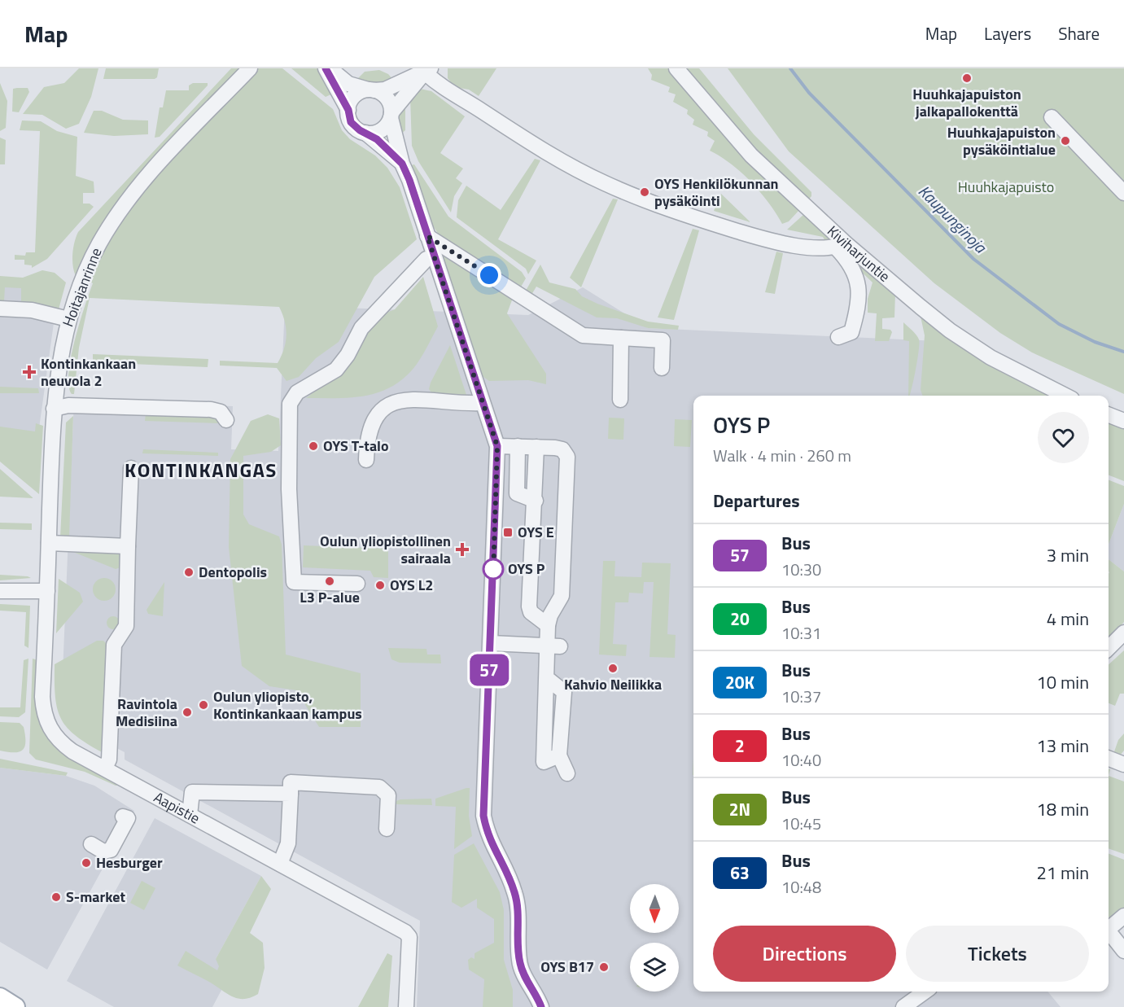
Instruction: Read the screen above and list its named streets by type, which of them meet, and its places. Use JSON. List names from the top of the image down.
{
  "streets": {
    "street": ["Kiviharjuntie", "Hoitajanrinne", "Aapistie"]
  },
  "crossings": [
    ["Hoitajanrinne", "Aapistie"]
  ],
  "districts": ["KONTINKANGAS"],
  "water": ["Kaupunginoja"],
  "parks": ["Huuhkajapuisto"],
  "places": {
    "other": [
      "Huuhkajapuiston jalkapallokenttä",
      "Huuhkajapuiston pysäköintialue",
      "OYS Henkilökunnan pysäköinti",
      "OYS T-talo",
      "OYS P",
      "Dentopolis",
      "L3 P-alue",
      "OYS L2",
      "Kahvio Neilikka",
      "Oulun yliopisto, Kontinkankaan kampus",
      "Ravintola Medisiina",
      "Hesburger",
      "S-market",
      "OYS B17"
    ],
    "health": ["Kontinkankaan neuvola 2", "Oulun yliopistollinen sairaala"],
    "transit": ["OYS E"]
  },
  "lines": ["bus line 57"],
  "north": "bottom",
  "page": {
    "header": "Map",
    "nav": ["Map", "Layers", "Share"],
    "on_map": "57",
    "heading": [
      ["OYS P", "Walk · 4 min · 260 m"],
      "Departures"
    ],
    "list": [
      {
        "mark": "57",
        "name": "Bus",
        "note": "10:30",
        "value": "3 min"
      },
      {
        "mark": "20",
        "name": "Bus",
        "note": "10:31",
        "value": "4 min"
      },
      {
        "mark": "20K",
        "name": "Bus",
        "note": "10:37",
        "value": "10 min"
      },
      {
        "mark": "2",
        "name": "Bus",
        "note": "10:40",
        "value": "13 min"
      },
      {
        "mark": "2N",
        "name": "Bus",
        "note": "10:45",
        "value": "18 min"
      },
      {
        "mark": "63",
        "name": "Bus",
        "note": "10:48",
        "value": "21 min"
      }
    ],
    "buttons": ["Directions", "Tickets"]
  }
}
